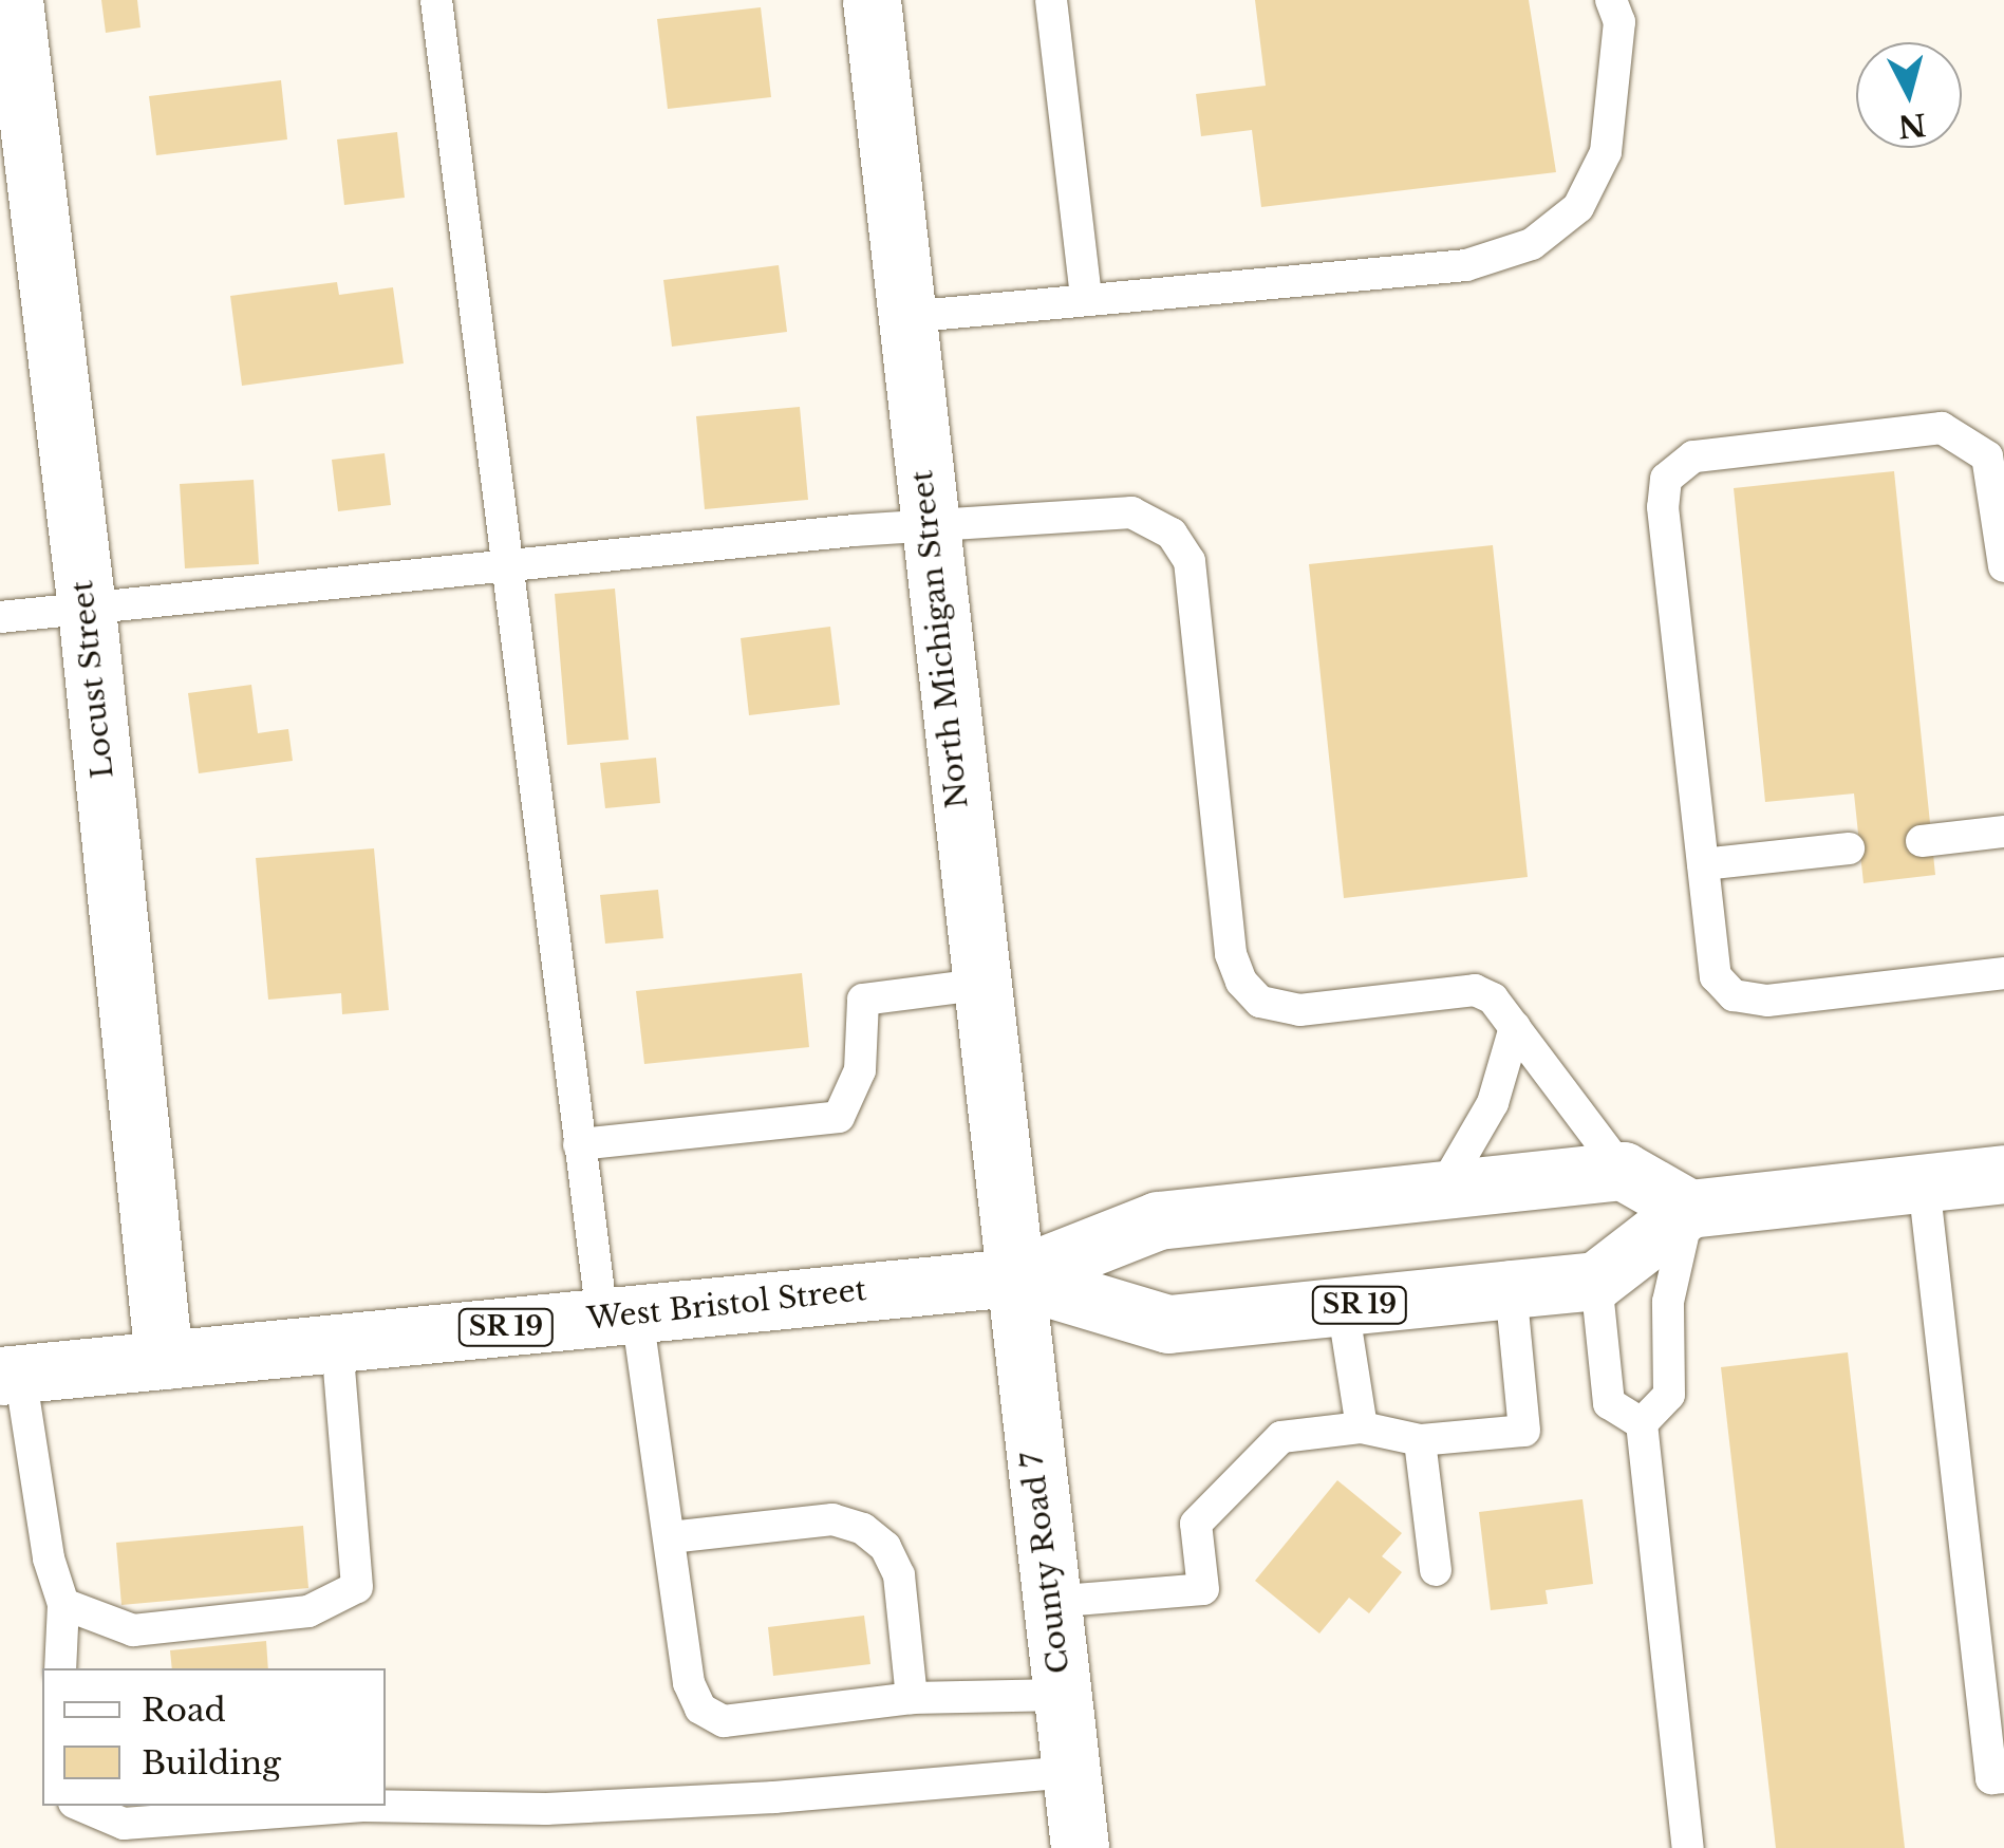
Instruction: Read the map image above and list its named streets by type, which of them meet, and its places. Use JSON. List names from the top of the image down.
{
  "streets": {
    "street": [
      "North Michigan Street",
      "Locust Street",
      "West Bristol Street",
      "SR 19",
      "County Road 7"
    ]
  },
  "crossings": [
    ["North Michigan Street", "West Bristol Street"],
    ["North Michigan Street", "County Road 7"],
    ["Locust Street", "West Bristol Street"],
    ["West Bristol Street", "County Road 7"]
  ],
  "legend": ["Road", "Building"],
  "north": "bottom"
}
